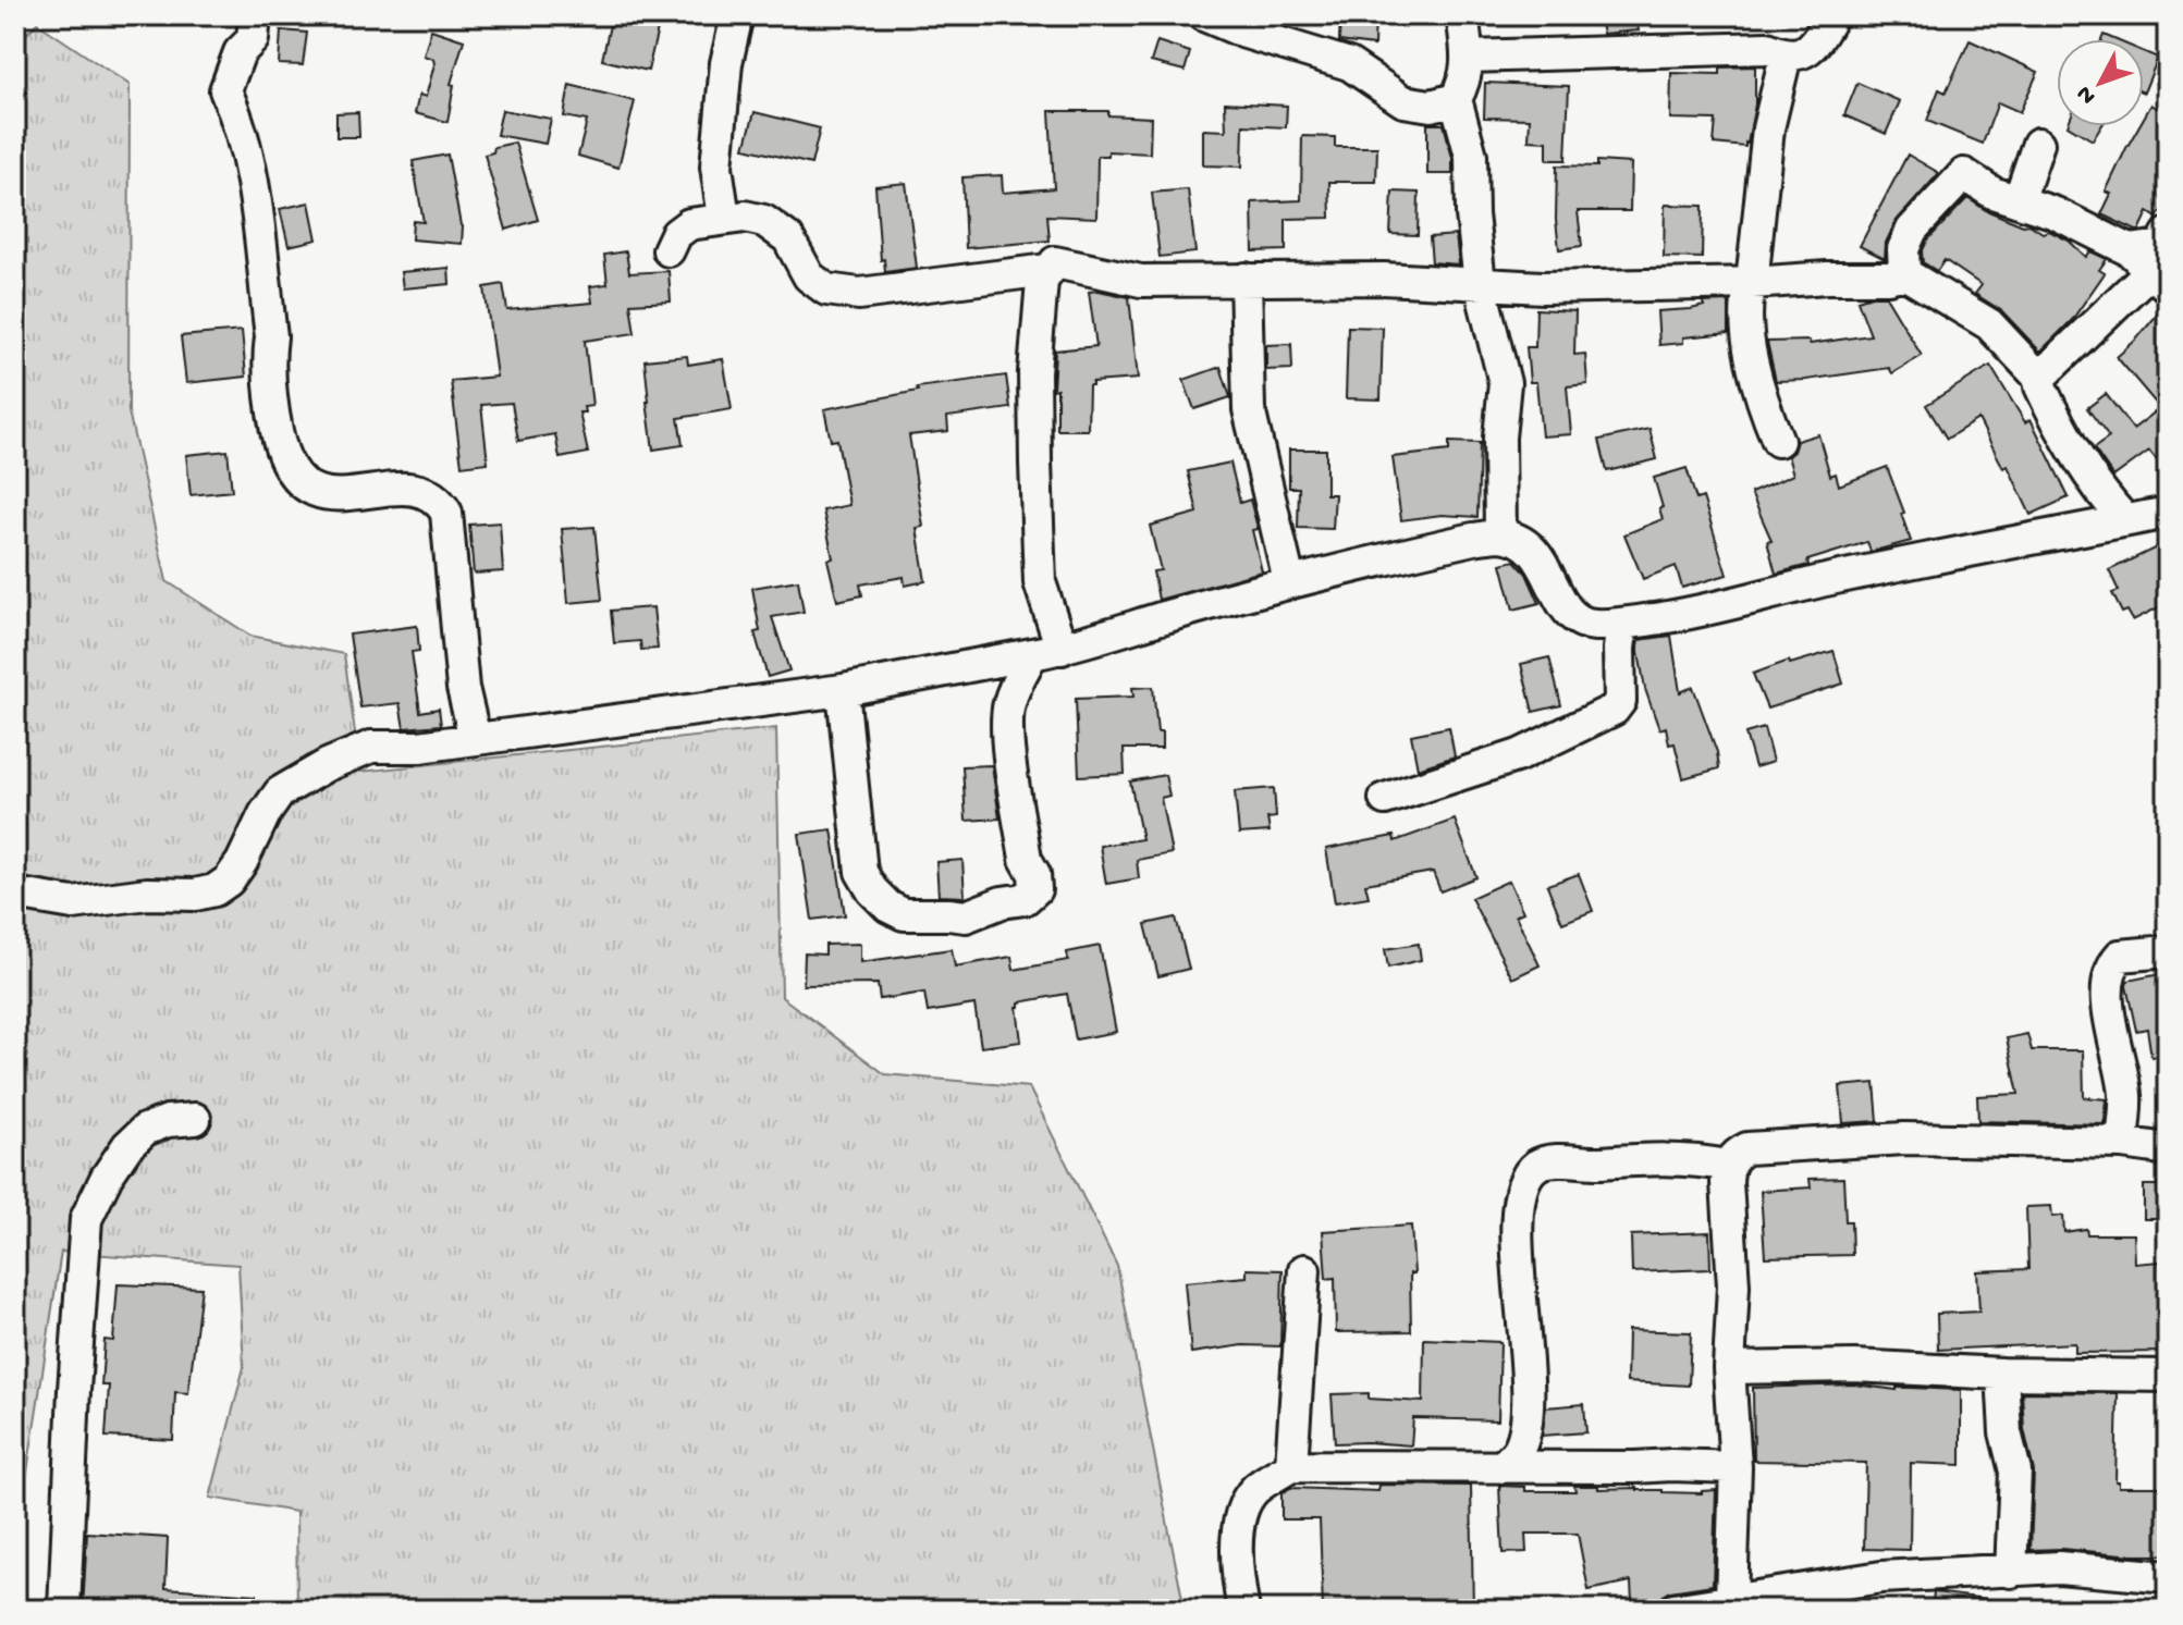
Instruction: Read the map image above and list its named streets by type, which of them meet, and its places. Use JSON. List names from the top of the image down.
{
  "north": "bottom left"
}
